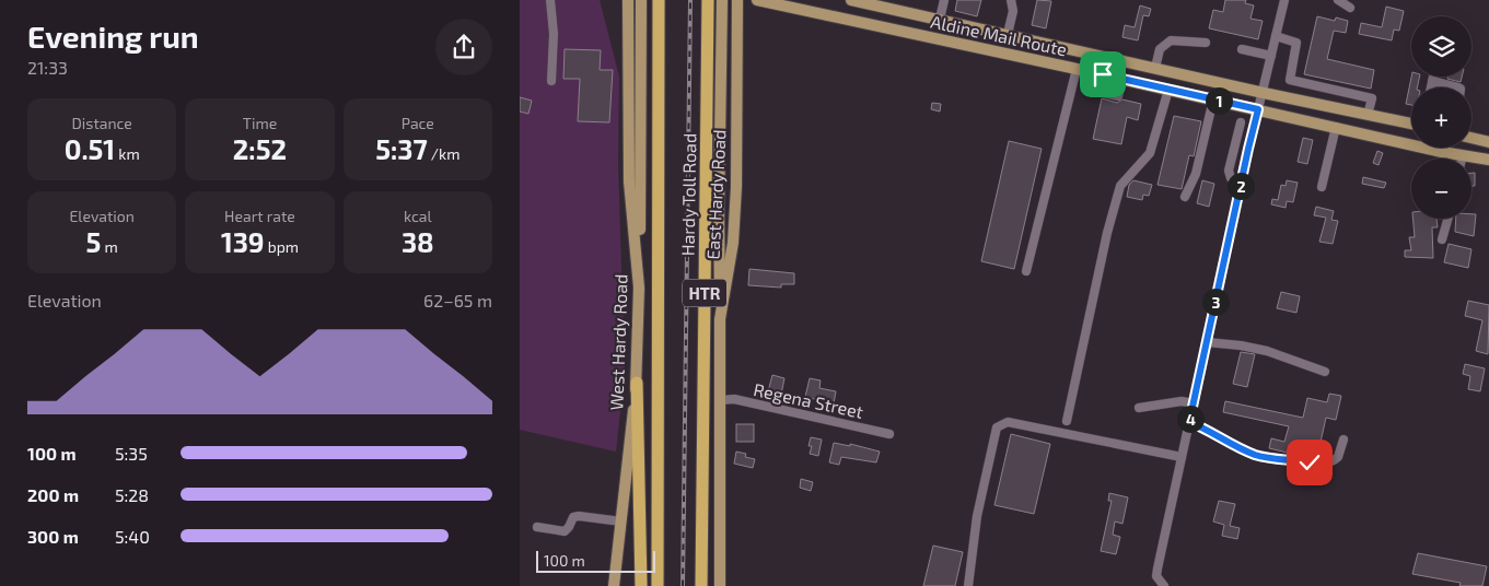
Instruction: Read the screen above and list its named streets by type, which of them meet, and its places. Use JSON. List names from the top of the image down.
{
  "streets": {
    "highway": ["Hardy Toll Road", "HTR"],
    "main road": ["Aldine Mail Route", "East Hardy Road", "West Hardy Road"],
    "street": ["Regena Street"]
  },
  "crossings": [
    ["East Hardy Road", "Regena Street"]
  ],
  "scale_bar": "100 m",
  "page": {
    "heading": ["Evening run", "21:33"],
    "map_buttons": ["+", "−"],
    "pins": [
      "1",
      "2",
      "3",
      "4"
    ],
    "stats": [
      ["Distance", "0.51 km"],
      ["Time", "2:52"],
      ["Pace", "5:37 /km"],
      ["Elevation", "5 m"],
      ["Heart rate", "139 bpm"],
      ["kcal", "38"]
    ],
    "chart": ["Elevation", "62–65 m"],
    "list": [
      {
        "name": "100 m",
        "note": "5:35"
      },
      {
        "name": "200 m",
        "note": "5:28"
      },
      {
        "name": "300 m",
        "note": "5:40"
      }
    ],
    "scale": "100 m"
  }
}
